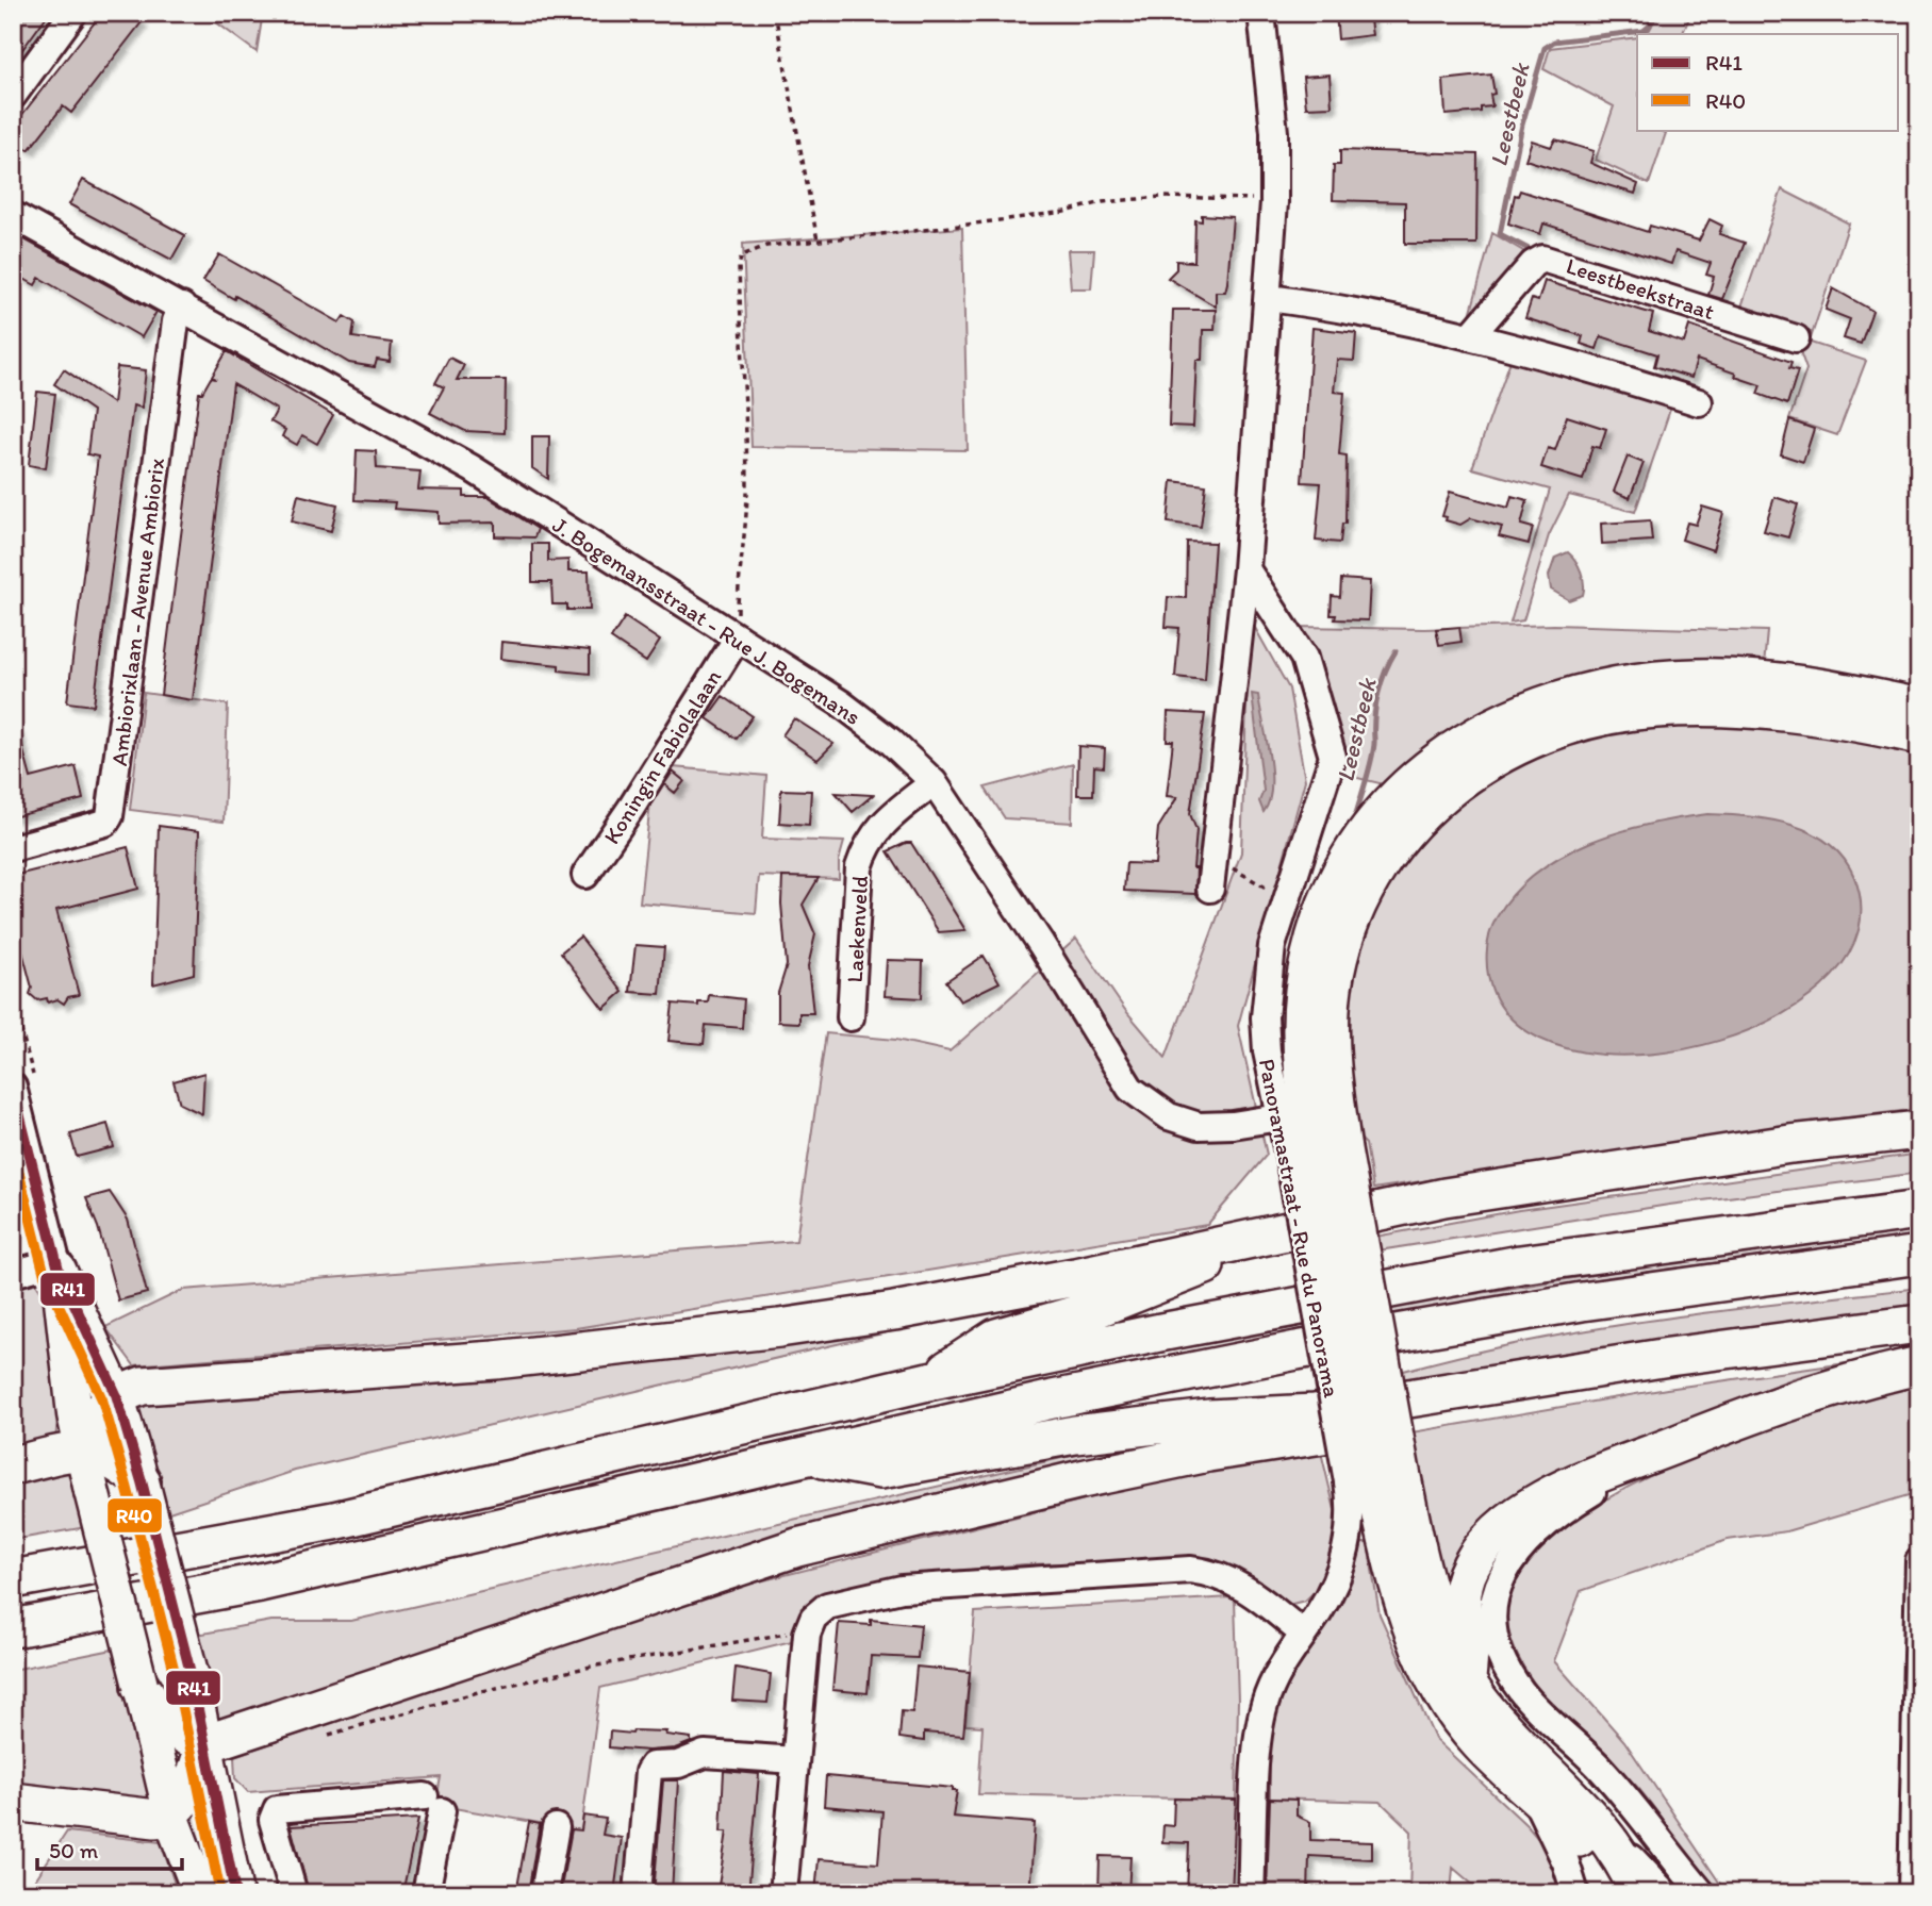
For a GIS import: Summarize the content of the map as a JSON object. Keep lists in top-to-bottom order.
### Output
{
  "streets": {
    "street": [
      "Leestbeekstraat",
      "Ambiorixlaan - Avenue Ambiorix",
      "J. Bogemansstraat - Rue J. Bogemans",
      "Koningin Fabiolalaan",
      "Laekenveld",
      "Panoramastraat - Rue du Panorama"
    ]
  },
  "crossings": [
    ["Ambiorixlaan - Avenue Ambiorix", "J. Bogemansstraat - Rue J. Bogemans"],
    ["J. Bogemansstraat - Rue J. Bogemans", "Koningin Fabiolalaan"],
    ["J. Bogemansstraat - Rue J. Bogemans", "Laekenveld"],
    ["J. Bogemansstraat - Rue J. Bogemans", "Panoramastraat - Rue du Panorama"]
  ],
  "water": ["Leestbeek"],
  "lines": ["transit line R41", "transit line R40"],
  "legend": ["R41", "R40"],
  "scale_bar": "50 m"
}
